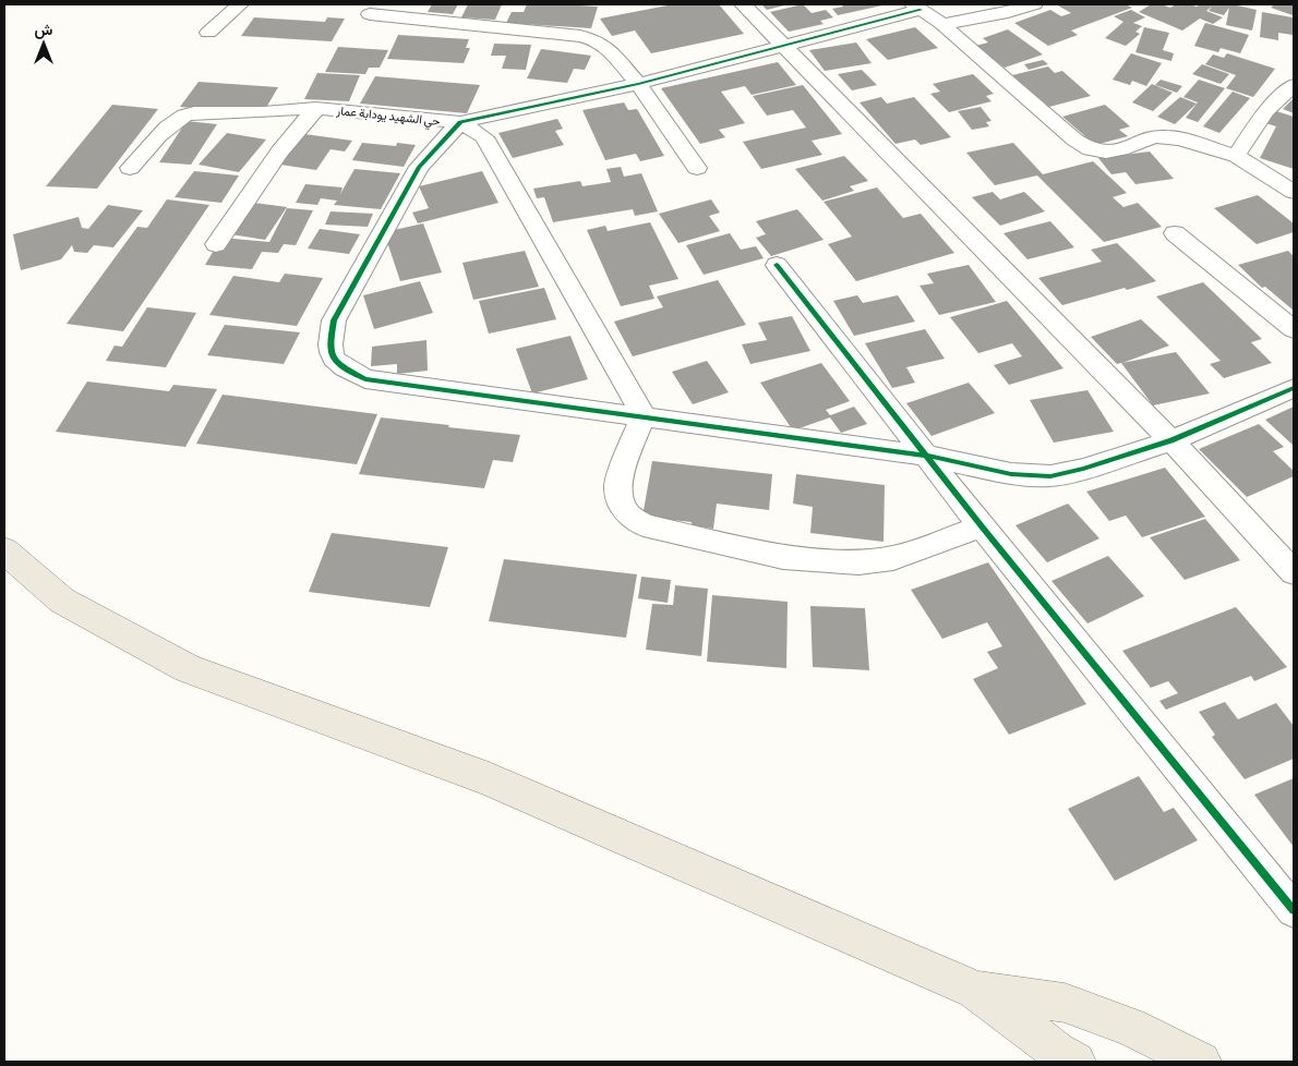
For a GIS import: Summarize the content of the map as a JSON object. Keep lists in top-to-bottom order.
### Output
{
  "streets": {
    "cycle path": ["حي الشهيد يودابة عمار"]
  },
  "north": "top"
}
